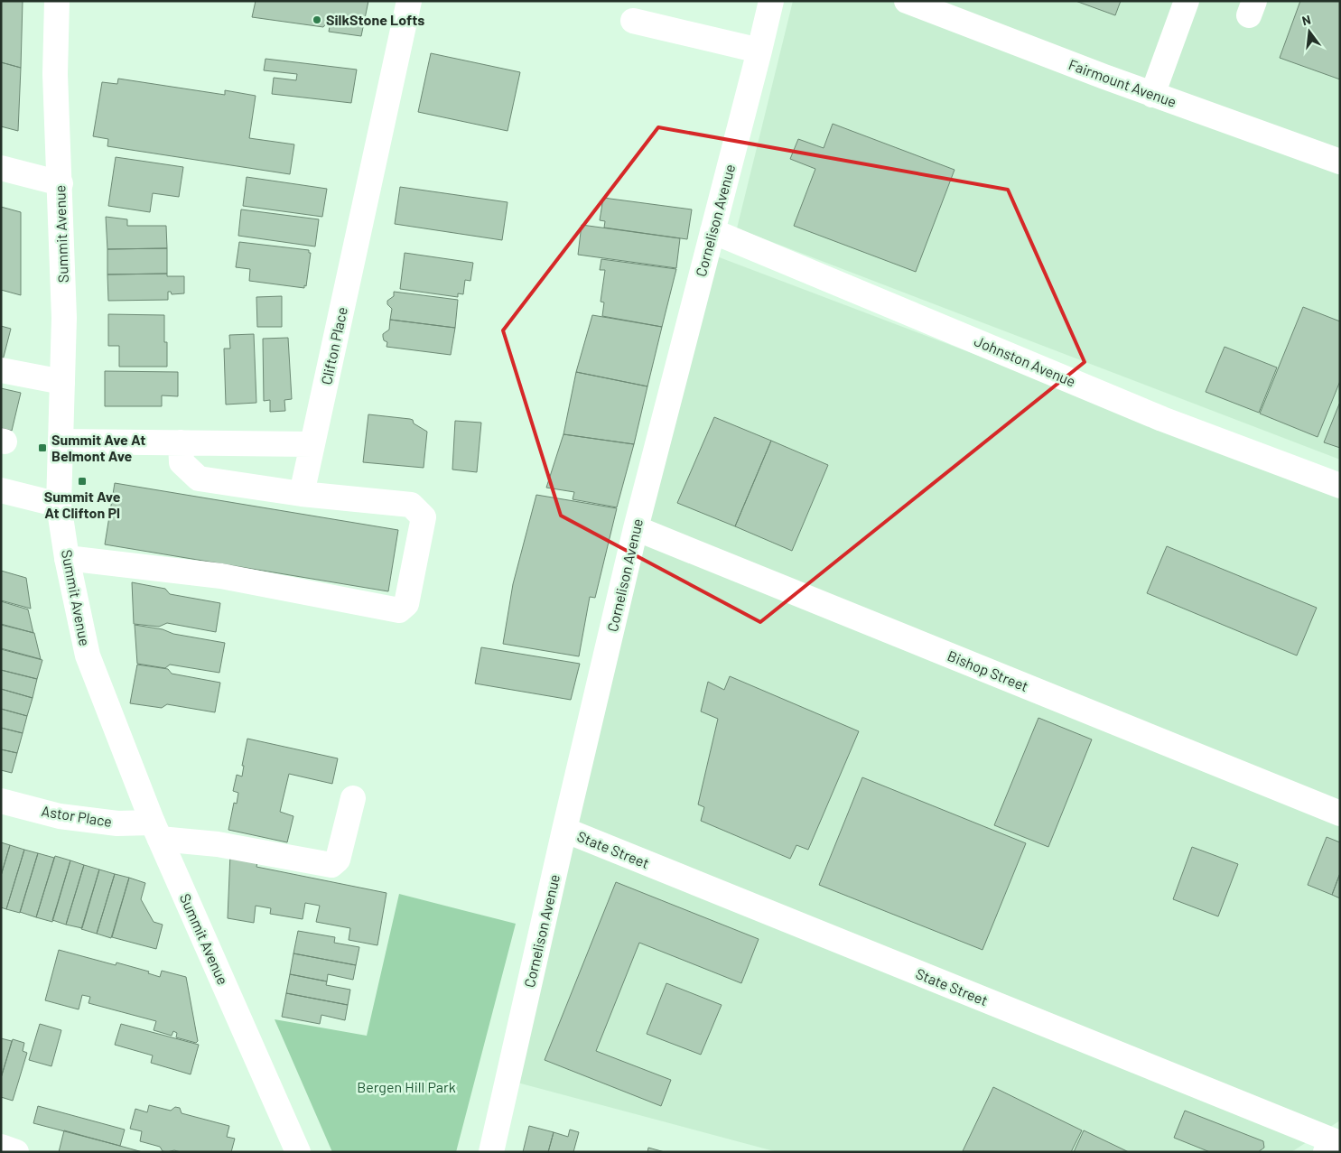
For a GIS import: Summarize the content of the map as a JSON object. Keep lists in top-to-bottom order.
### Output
{
  "streets": {
    "street": [
      "Fairmount Avenue",
      "Cornelison Avenue",
      "Summit Avenue",
      "Clifton Place",
      "Johnston Avenue",
      "Bishop Street",
      "Astor Place",
      "State Street"
    ]
  },
  "crossings": [
    ["Cornelison Avenue", "Johnston Avenue"],
    ["Cornelison Avenue", "Bishop Street"],
    ["Cornelison Avenue", "State Street"],
    ["Summit Avenue", "Astor Place"]
  ],
  "parks": ["Bergen Hill Park"],
  "places": {
    "other": ["SilkStone Lofts"],
    "transit": ["Summit Ave At Belmont Ave", "Summit Ave At Clifton Pl"]
  },
  "north": "top"
}
